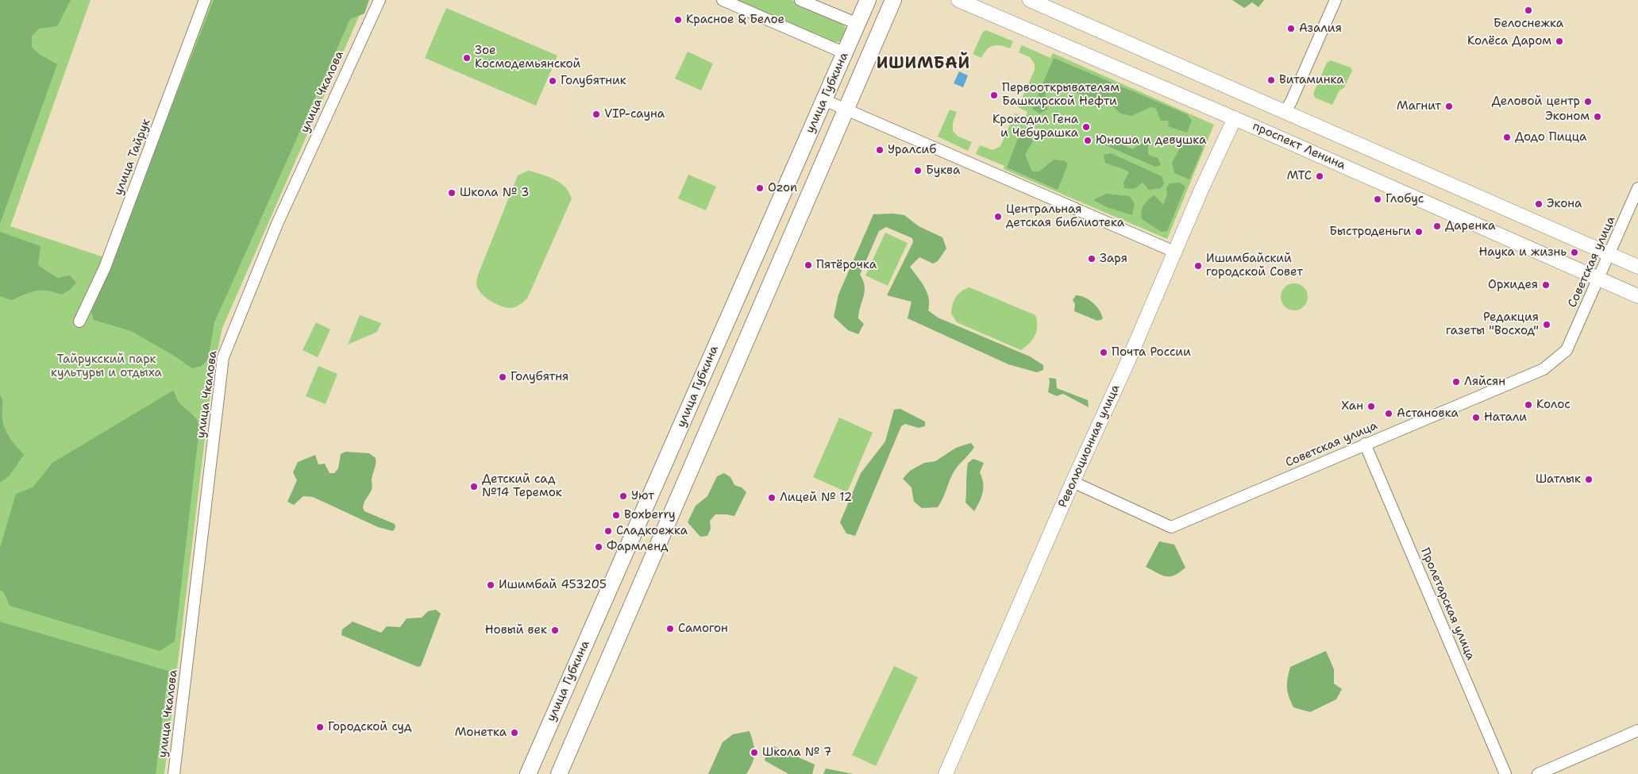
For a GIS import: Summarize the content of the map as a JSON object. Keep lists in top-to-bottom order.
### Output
{
  "streets": {
    "main road": ["улица Губкина"],
    "street": [
      "улица Чкалова",
      "проспект Ленина",
      "улица Тайрук",
      "Советская улица",
      "Революционная улица",
      "Пролетарская улица"
    ]
  },
  "crossings": [
    ["проспект Ленина", "Советская улица"],
    ["проспект Ленина", "Революционная улица"],
    ["Советская улица", "Революционная улица"],
    ["Советская улица", "Пролетарская улица"]
  ],
  "districts": ["ИШИМБАЙ"],
  "parks": ["Тайрукский парк культуры и отдыха"],
  "places": [
    "Белоснежка",
    "Красное & Белое",
    "Азалия",
    "Колёса Даром",
    "Зое Космодемьянской",
    "Витаминка",
    "Голубятник",
    "Первооткрывателям Башкирской Нефти",
    "Деловой центр",
    "Магнит",
    "VIP-сауна",
    "Эконом",
    "Крокодил Гена и Чебурашка",
    "Додо Пицца",
    "Юноша и девушка",
    "Уралсиб",
    "Буква",
    "МТС",
    "Ozon",
    "Школа № 3",
    "Глобус",
    "Экона",
    "Центральная детская библиотека",
    "Даренка",
    "Быстроденьги",
    "Наука и жизнь",
    "Заря",
    "Пятёрочка",
    "Ишимбайский городской Совет",
    "Орхидея",
    "Редакция газеты \"Восход\"",
    "Почта России",
    "Голубятня",
    "Ляйсян",
    "Колос",
    "Хан",
    "Астановка",
    "Натали",
    "Шатлык",
    "Детский сад №14 Теремок",
    "Уют",
    "Лицей № 12",
    "Boxberry",
    "Сладкоежка",
    "Фармленд",
    "Ишимбай 453205",
    "Самогон",
    "Новый век",
    "Городской суд",
    "Монетка",
    "Школа № 7"
  ]
}
